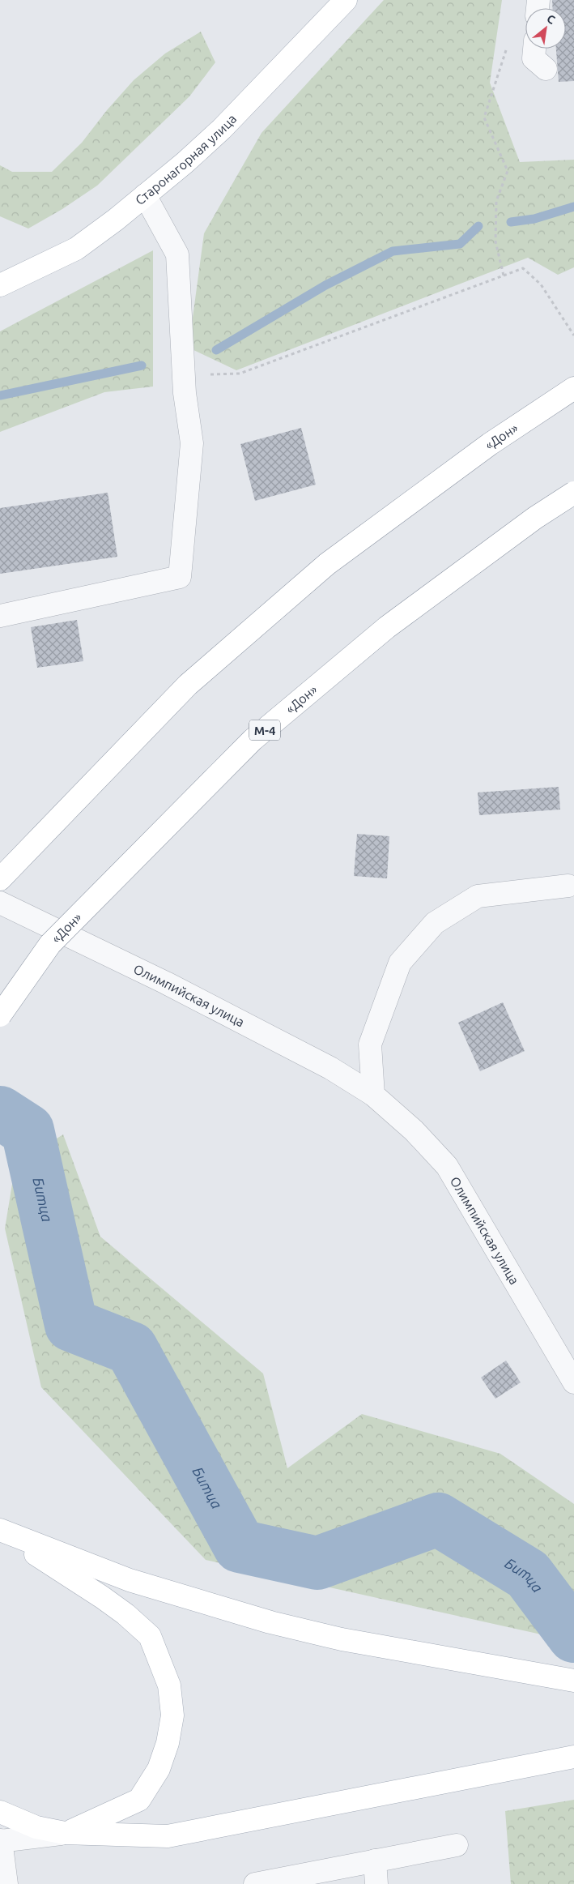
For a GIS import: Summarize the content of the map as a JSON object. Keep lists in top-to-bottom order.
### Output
{
  "streets": {
    "main road": ["Старонагорная улица", "«Дон»", "М-4"],
    "street": ["Олимпийская улица"]
  },
  "water": ["Битца"],
  "north": "top right"
}
